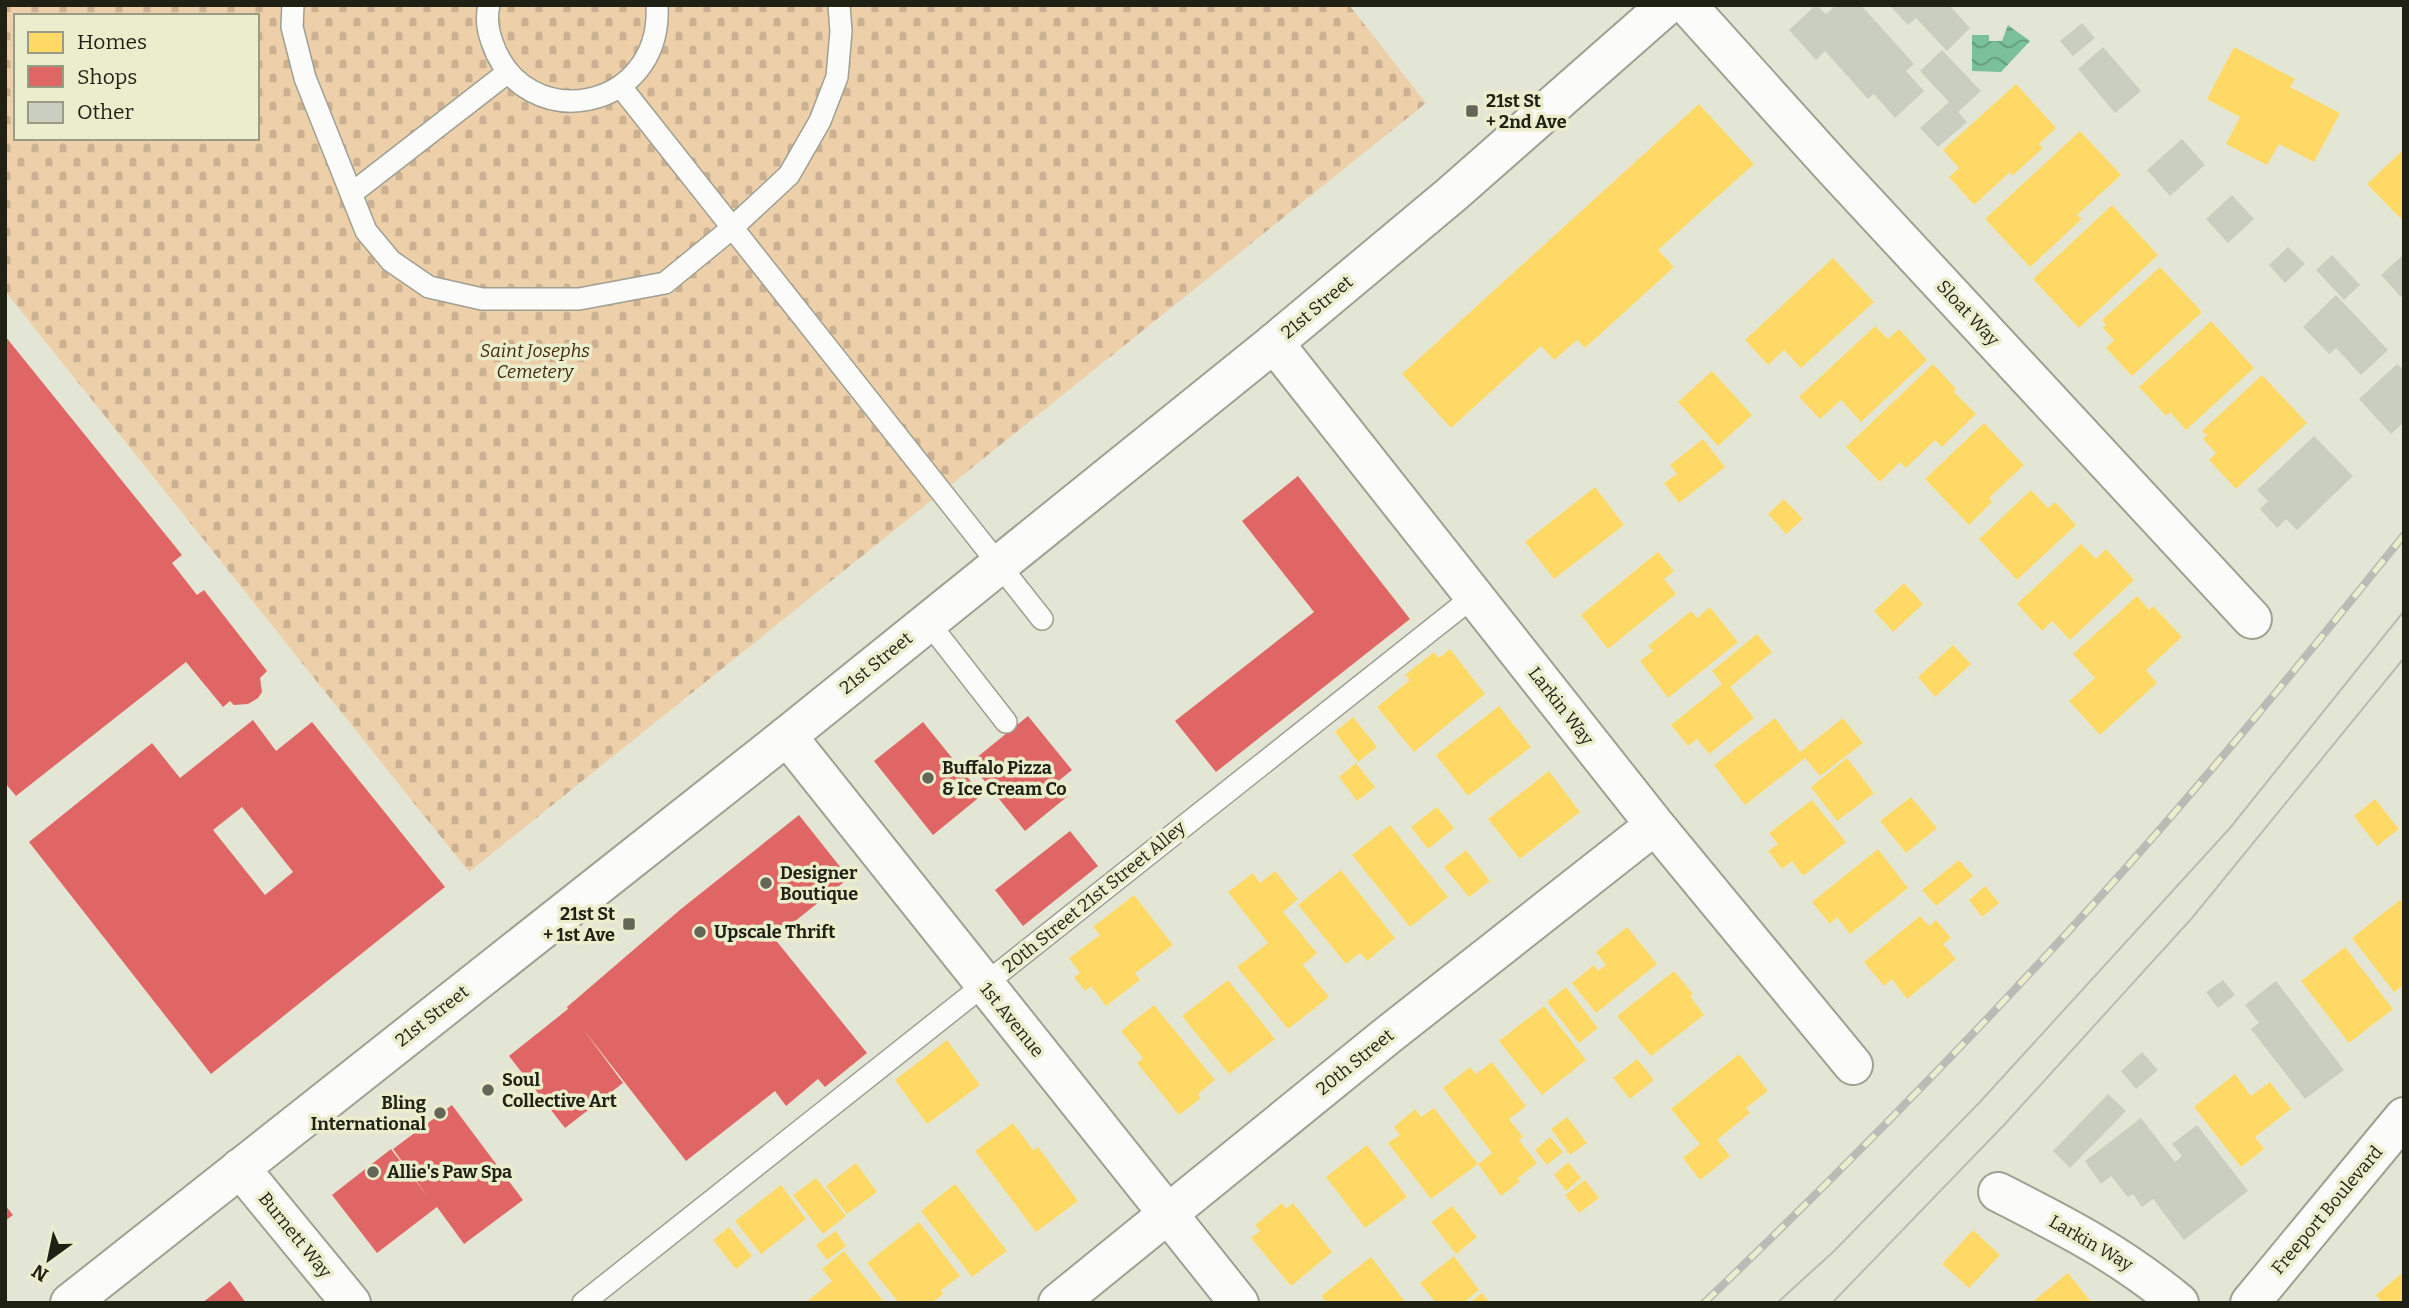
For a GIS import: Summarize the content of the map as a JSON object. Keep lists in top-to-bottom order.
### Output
{
  "streets": {
    "street": [
      "21st Street",
      "Sloat Way",
      "Larkin Way",
      "1st Avenue",
      "20th Street",
      "Freeport Boulevard",
      "Burnett Way"
    ],
    "lane": ["20th Street 21st Street Alley"]
  },
  "crossings": [
    ["21st Street", "Larkin Way"],
    ["21st Street", "1st Avenue"],
    ["21st Street", "Burnett Way"],
    ["Larkin Way", "20th Street 21st Street Alley"],
    ["Larkin Way", "20th Street"],
    ["20th Street 21st Street Alley", "1st Avenue"],
    ["1st Avenue", "20th Street"]
  ],
  "parks": ["Saint Josephs Cemetery"],
  "places": {
    "transit": ["21st St + 2nd Ave", "21st St + 1st Ave"],
    "other": [
      "Buffalo Pizza & Ice Cream Co",
      "Designer Boutique",
      "Upscale Thrift",
      "Soul Collective Art",
      "Bling International",
      "Allie's Paw Spa"
    ]
  },
  "legend": ["Homes", "Shops", "Other"],
  "north": "bottom left"
}
